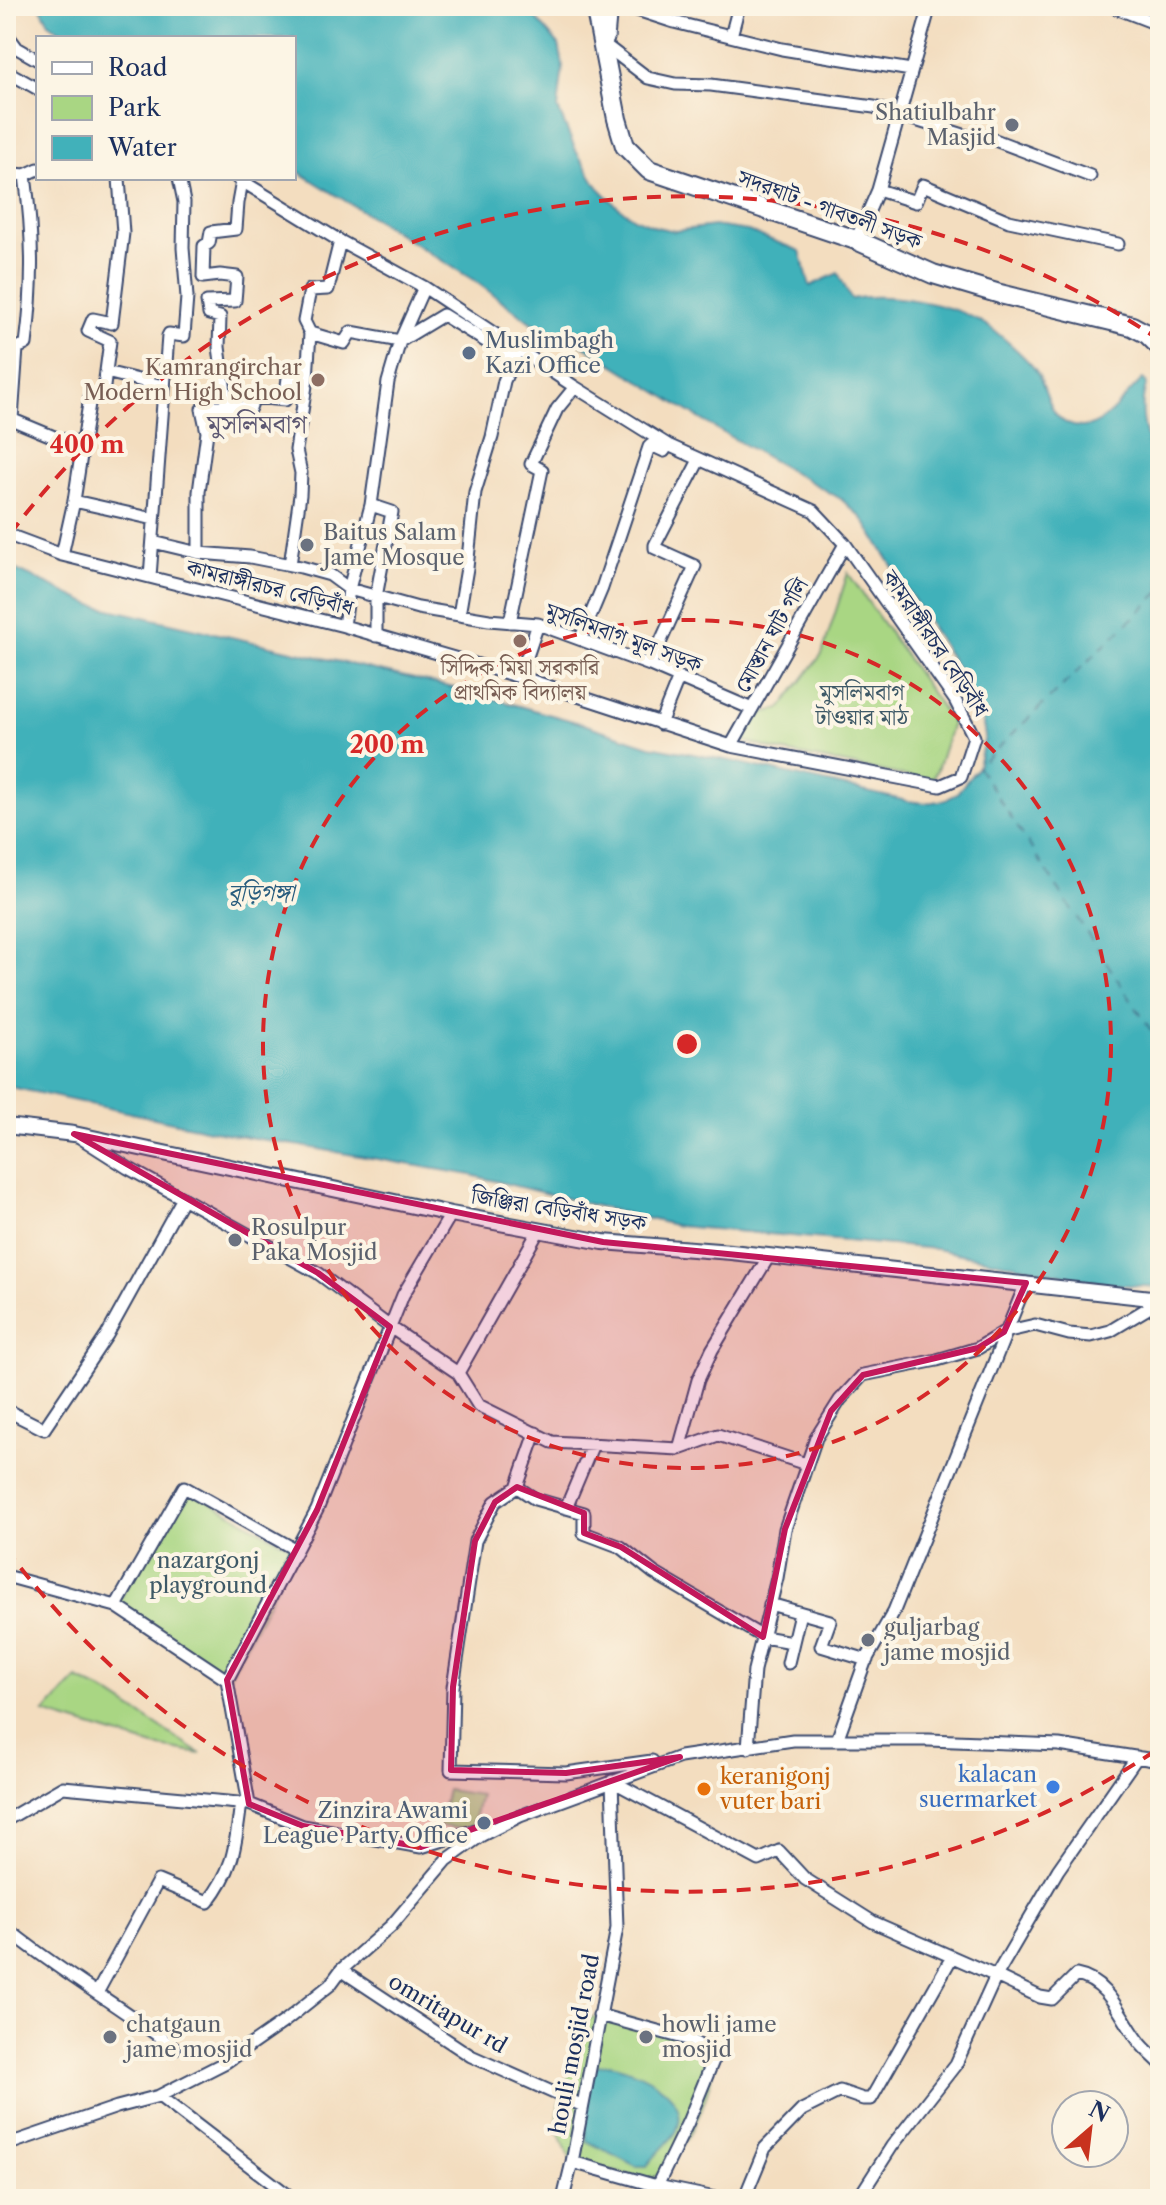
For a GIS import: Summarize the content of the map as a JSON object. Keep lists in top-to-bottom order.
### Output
{
  "streets": {
    "highway": ["সদরঘাট - গাবতলী সড়ক"],
    "street": [
      "কামরাঙ্গীরচর বেড়িবাঁধ",
      "মোস্তান ঘাট গলি",
      "মুসলিমবাগ মূল সড়ক",
      "জিঞ্জিরা বেড়িবাঁধ সড়ক",
      "omritapur rd",
      "houli mosjid road"
    ]
  },
  "crossings": [
    ["কামরাঙ্গীরচর বেড়িবাঁধ", "মোস্তান ঘাট গলি"],
    ["মোস্তান ঘাট গলি", "মুসলিমবাগ মূল সড়ক"],
    ["omritapur rd", "houli mosjid road"]
  ],
  "districts": ["মুসলিমবাগ"],
  "water": ["বুড়িগঙ্গা"],
  "parks": ["মুসলিমবাগ টাওয়ার মাঠ", "nazargonj playground"],
  "places": [
    "Shatiulbahr Masjid",
    "Muslimbagh Kazi Office",
    "Kamrangirchar Modern High School",
    "Baitus Salam Jame Mosque",
    "সিদ্দিক মিয়া সরকারি প্রাথমিক বিদ্যালয়",
    "Rosulpur Paka Mosjid",
    "guljarbag jame mosjid",
    "kalacan suermarket",
    "keranigonj vuter bari",
    "Zinzira Awami League Party Office",
    "chatgaun jame mosjid",
    "howli jame mosjid"
  ],
  "legend": ["Road", "Park", "Water"],
  "north": "top right",
  "rings": ["400 m", "200 m"]
}
